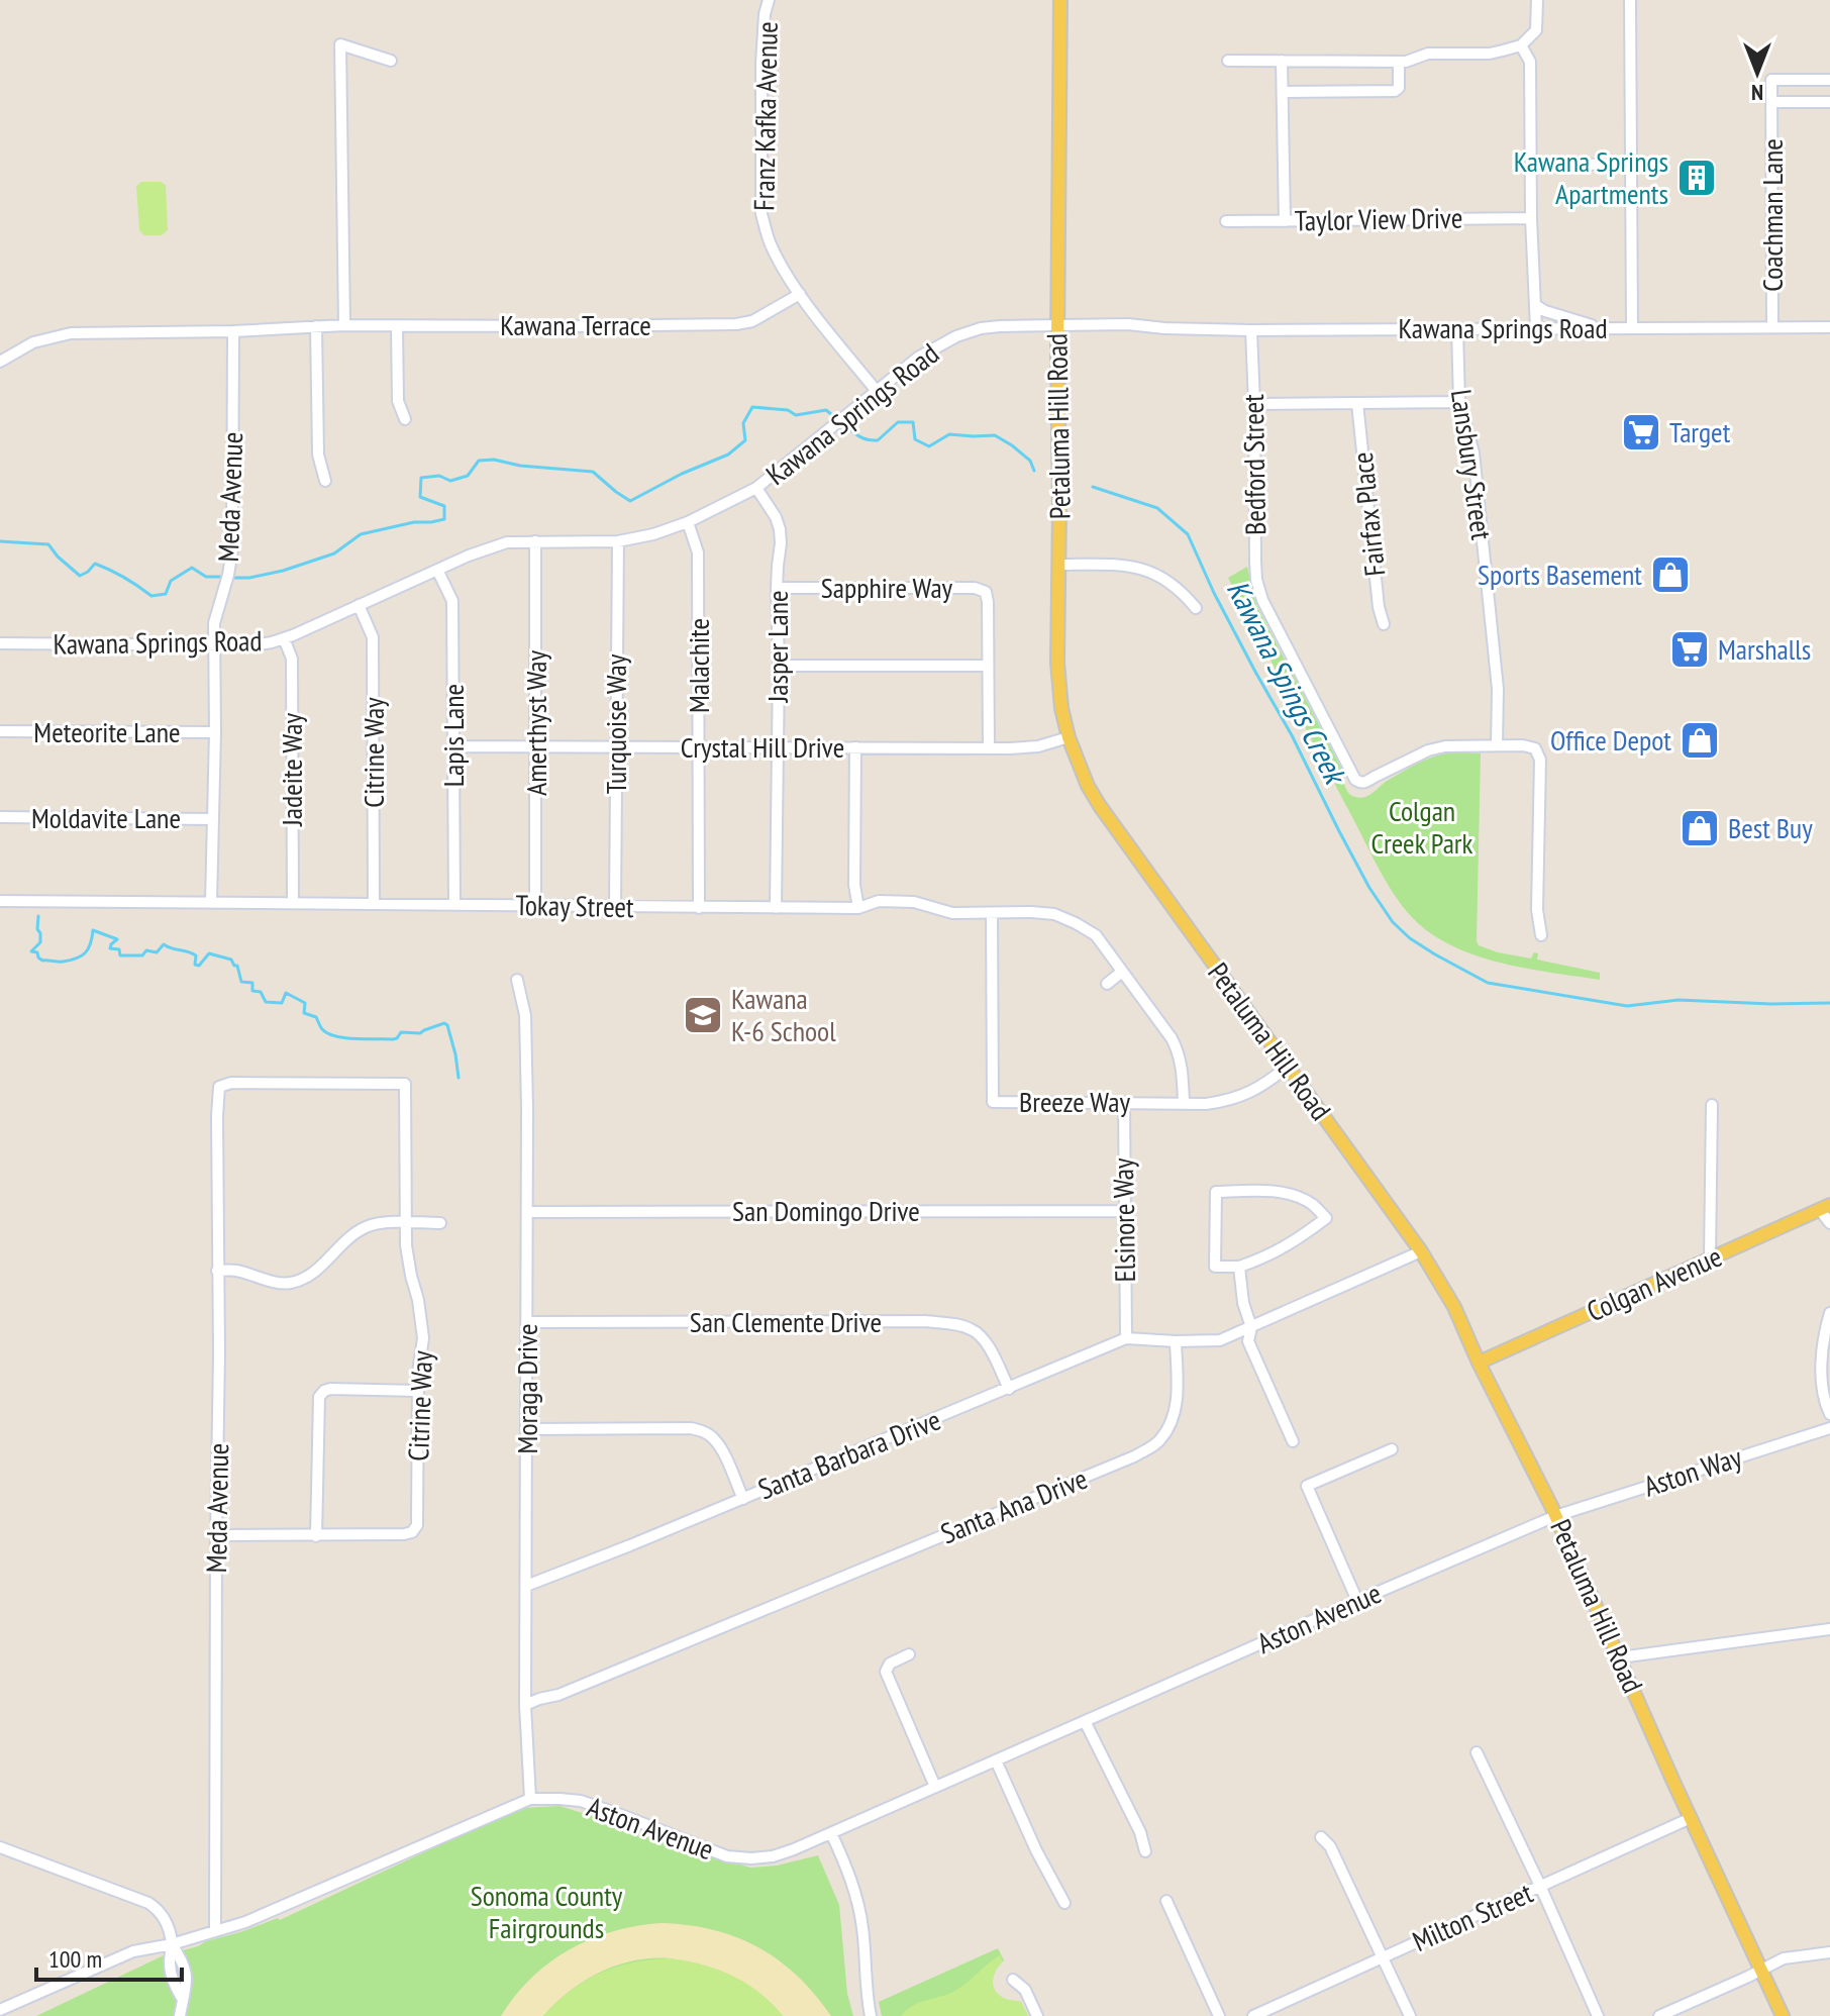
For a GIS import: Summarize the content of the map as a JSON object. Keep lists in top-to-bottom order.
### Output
{
  "streets": {
    "main road": ["Petaluma Hill Road", "Colgan Avenue"],
    "street": [
      "Franz Kafka Avenue",
      "Coachman Lane",
      "Taylor View Drive",
      "Kawana Terrace",
      "Kawana Springs Road",
      "Bedford Street",
      "Lansbury Street",
      "Meda Avenue",
      "Fairfax Place",
      "Sapphire Way",
      "Jasper Lane",
      "Malachite",
      "Amerthyst Way",
      "Turquoise Way",
      "Meteorite Lane",
      "Lapis Lane",
      "Crystal Hill Drive",
      "Citrine Way",
      "Jadeite Way",
      "Moldavite Lane",
      "Tokay Street",
      "Breeze Way",
      "San Domingo Drive",
      "Elsinore Way",
      "San Clemente Drive",
      "Moraga Drive",
      "Santa Barbara Drive",
      "Aston Way",
      "Santa Ana Drive",
      "Aston Avenue",
      "Milton Street"
    ]
  },
  "crossings": [
    ["Franz Kafka Avenue", "Kawana Terrace"],
    ["Franz Kafka Avenue", "Kawana Springs Road"],
    ["Coachman Lane", "Kawana Springs Road"],
    ["Kawana Terrace", "Meda Avenue"],
    ["Kawana Springs Road", "Petaluma Hill Road"],
    ["Kawana Springs Road", "Bedford Street"],
    ["Kawana Springs Road", "Lansbury Street"],
    ["Kawana Springs Road", "Meda Avenue"],
    ["Kawana Springs Road", "Jasper Lane"],
    ["Kawana Springs Road", "Malachite"],
    ["Kawana Springs Road", "Amerthyst Way"],
    ["Kawana Springs Road", "Turquoise Way"],
    ["Kawana Springs Road", "Lapis Lane"],
    ["Kawana Springs Road", "Citrine Way"],
    ["Kawana Springs Road", "Jadeite Way"],
    ["Petaluma Hill Road", "Crystal Hill Drive"],
    ["Petaluma Hill Road", "Breeze Way"],
    ["Petaluma Hill Road", "Colgan Avenue"],
    ["Petaluma Hill Road", "Aston Way"],
    ["Petaluma Hill Road", "Aston Avenue"],
    ["Petaluma Hill Road", "Milton Street"],
    ["Bedford Street", "Lansbury Street"],
    ["Meda Avenue", "Meteorite Lane"],
    ["Meda Avenue", "Citrine Way"],
    ["Meda Avenue", "Moldavite Lane"],
    ["Meda Avenue", "Tokay Street"],
    ["Meda Avenue", "Aston Avenue"],
    ["Sapphire Way", "Jasper Lane"],
    ["Sapphire Way", "Crystal Hill Drive"],
    ["Jasper Lane", "Crystal Hill Drive"],
    ["Jasper Lane", "Tokay Street"],
    ["Malachite", "Crystal Hill Drive"],
    ["Malachite", "Tokay Street"],
    ["Amerthyst Way", "Crystal Hill Drive"],
    ["Amerthyst Way", "Tokay Street"],
    ["Turquoise Way", "Crystal Hill Drive"],
    ["Turquoise Way", "Tokay Street"],
    ["Lapis Lane", "Crystal Hill Drive"],
    ["Lapis Lane", "Tokay Street"],
    ["Citrine Way", "Tokay Street"],
    ["Jadeite Way", "Tokay Street"],
    ["Tokay Street", "Breeze Way"],
    ["Breeze Way", "Elsinore Way"],
    ["San Domingo Drive", "Elsinore Way"],
    ["San Domingo Drive", "Moraga Drive"],
    ["Elsinore Way", "Santa Barbara Drive"],
    ["San Clemente Drive", "Moraga Drive"],
    ["San Clemente Drive", "Santa Barbara Drive"],
    ["Moraga Drive", "Santa Barbara Drive"],
    ["Moraga Drive", "Santa Ana Drive"],
    ["Moraga Drive", "Aston Avenue"],
    ["Santa Barbara Drive", "Santa Ana Drive"],
    ["Aston Way", "Aston Avenue"]
  ],
  "water": ["Kawana Spings Creek"],
  "parks": ["Colgan Creek Park", "Sonoma County Fairgrounds"],
  "places": {
    "building": ["Kawana Springs Apartments"],
    "supermarket": ["Target", "Marshalls"],
    "shop": ["Sports Basement", "Office Depot", "Best Buy"],
    "school or university": ["Kawana K-6 School"]
  },
  "scale_bar": "100 m",
  "north": "bottom"
}
